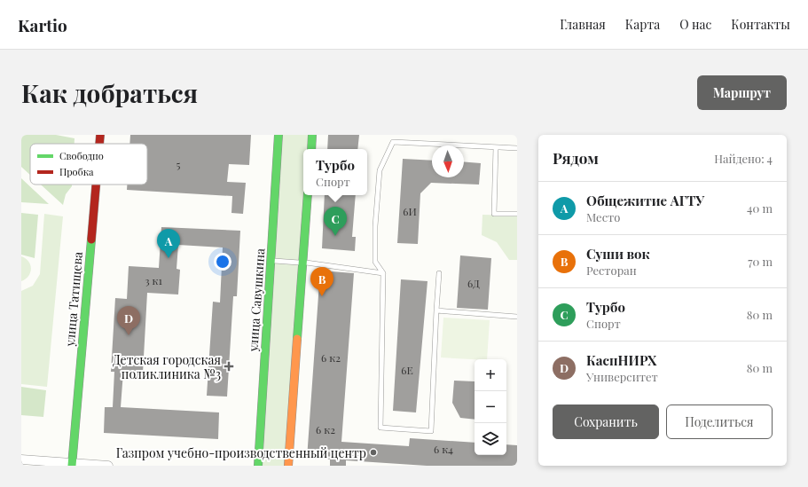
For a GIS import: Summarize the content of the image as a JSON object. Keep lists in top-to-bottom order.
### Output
{
  "streets": {
    "main road": ["улица Татищева", "улица Савушкина"]
  },
  "places": {
    "health": ["Детская городская поликлиника №3"],
    "other": ["Газпром учебно-производственный центр"]
  },
  "house_numbers": [
    "5",
    "6И",
    "3 к1",
    "6Д",
    "6 к2",
    "6Е",
    "6 к2",
    "6 к4"
  ],
  "legend": ["Свободно", "Пробка"],
  "north": "bottom",
  "page": {
    "header": "Kartio",
    "nav": [
      "Главная",
      "Карта",
      "О нас",
      "Контакты"
    ],
    "buttons": [
      "Маршрут",
      ["Сохранить", "Поделиться"]
    ],
    "title": "Как добраться",
    "heading": ["Рядом", "Найдено: 4"],
    "popup": ["Турбо", "Спорт"],
    "list": [
      {
        "mark": "A",
        "name": "Общежитие АГТУ",
        "note": "Место",
        "value": "40 m"
      },
      {
        "mark": "B",
        "name": "Суши вок",
        "note": "Ресторан",
        "value": "70 m"
      },
      {
        "mark": "C",
        "name": "Турбо",
        "note": "Спорт",
        "value": "80 m"
      },
      {
        "mark": "D",
        "name": "КаспНИРХ",
        "note": "Университет",
        "value": "80 m"
      }
    ],
    "pins": [
      "C",
      "A",
      "B",
      "D"
    ],
    "map_buttons": ["+", "−"]
  }
}
